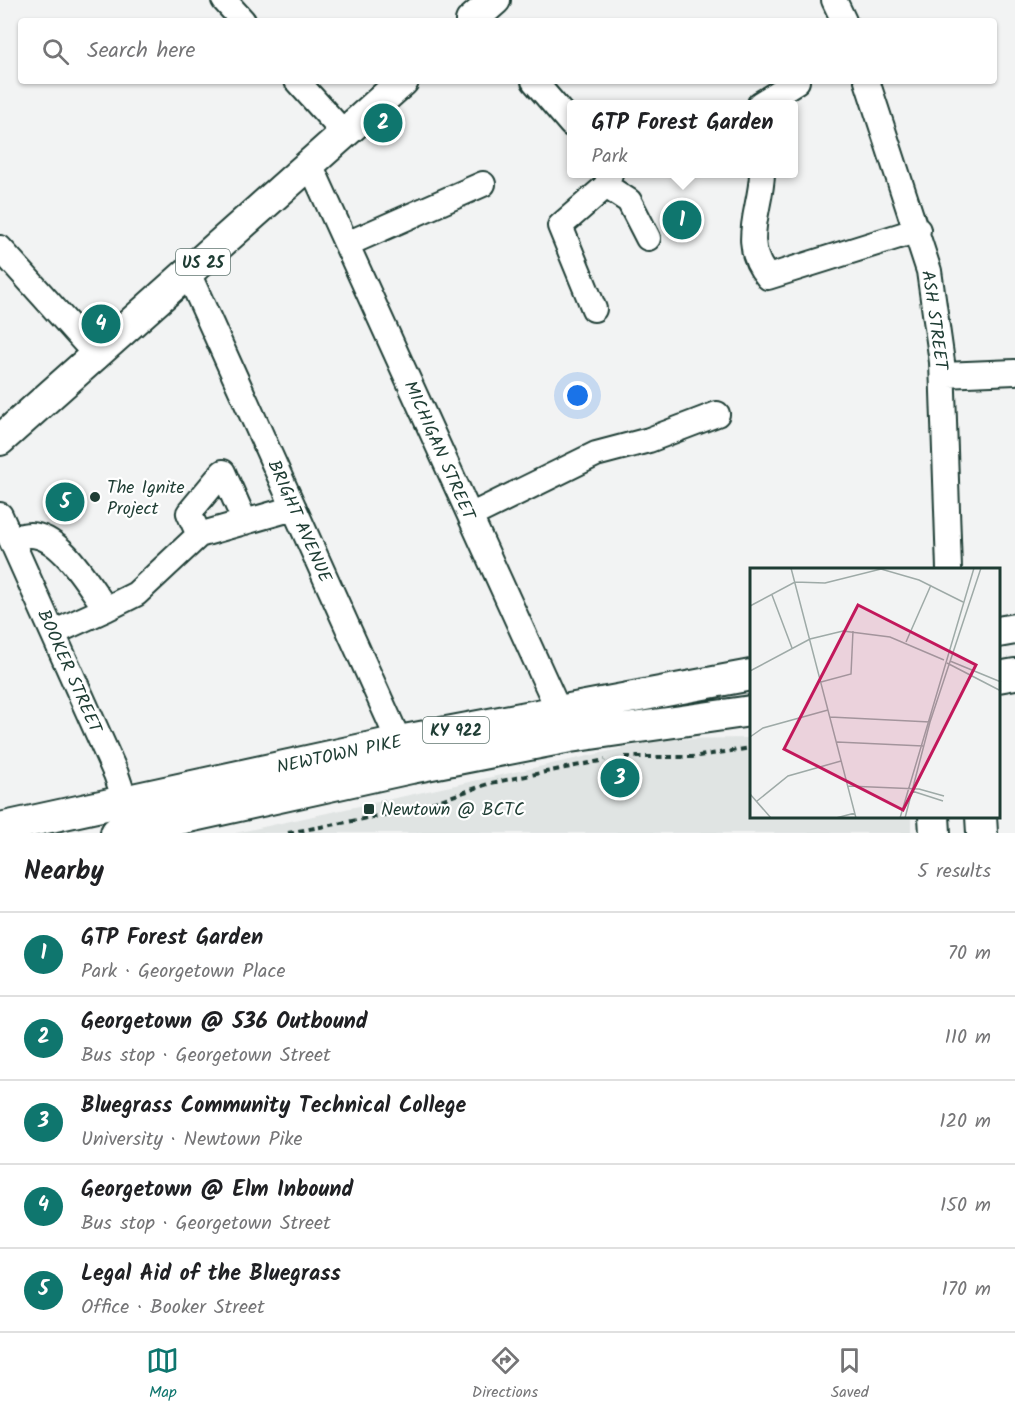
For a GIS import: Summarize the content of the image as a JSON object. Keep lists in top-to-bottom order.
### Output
{
  "streets": {
    "main road": ["US 25", "KY 922", "NEWTOWN PIKE"],
    "street": [
      "ASH STREET",
      "MICHIGAN STREET",
      "BRIGHT AVENUE",
      "BOOKER STREET"
    ]
  },
  "crossings": [
    ["US 25", "MICHIGAN STREET"],
    ["US 25", "BRIGHT AVENUE"],
    ["MICHIGAN STREET", "NEWTOWN PIKE"],
    ["BRIGHT AVENUE", "NEWTOWN PIKE"],
    ["BOOKER STREET", "NEWTOWN PIKE"]
  ],
  "places": {
    "other": ["The Ignite Project"],
    "transit": ["Newtown @ BCTC"]
  },
  "page": {
    "search": "Search here",
    "popup": ["GTP Forest Garden", "Park"],
    "pins": [
      "2",
      "1",
      "4",
      "5",
      "3"
    ],
    "heading": ["Nearby", "5 results"],
    "list": [
      {
        "mark": "1",
        "name": "GTP Forest Garden",
        "note": "Park · Georgetown Place",
        "value": "70 m"
      },
      {
        "mark": "2",
        "name": "Georgetown @ 536 Outbound",
        "note": "Bus stop · Georgetown Street",
        "value": "110 m"
      },
      {
        "mark": "3",
        "name": "Bluegrass Community Technical College",
        "note": "University · Newtown Pike",
        "value": "120 m"
      },
      {
        "mark": "4",
        "name": "Georgetown @ Elm Inbound",
        "note": "Bus stop · Georgetown Street",
        "value": "150 m"
      },
      {
        "mark": "5",
        "name": "Legal Aid of the Bluegrass",
        "note": "Office · Booker Street",
        "value": "170 m"
      }
    ],
    "nav": ["Map", "Directions", "Saved"]
  }
}
